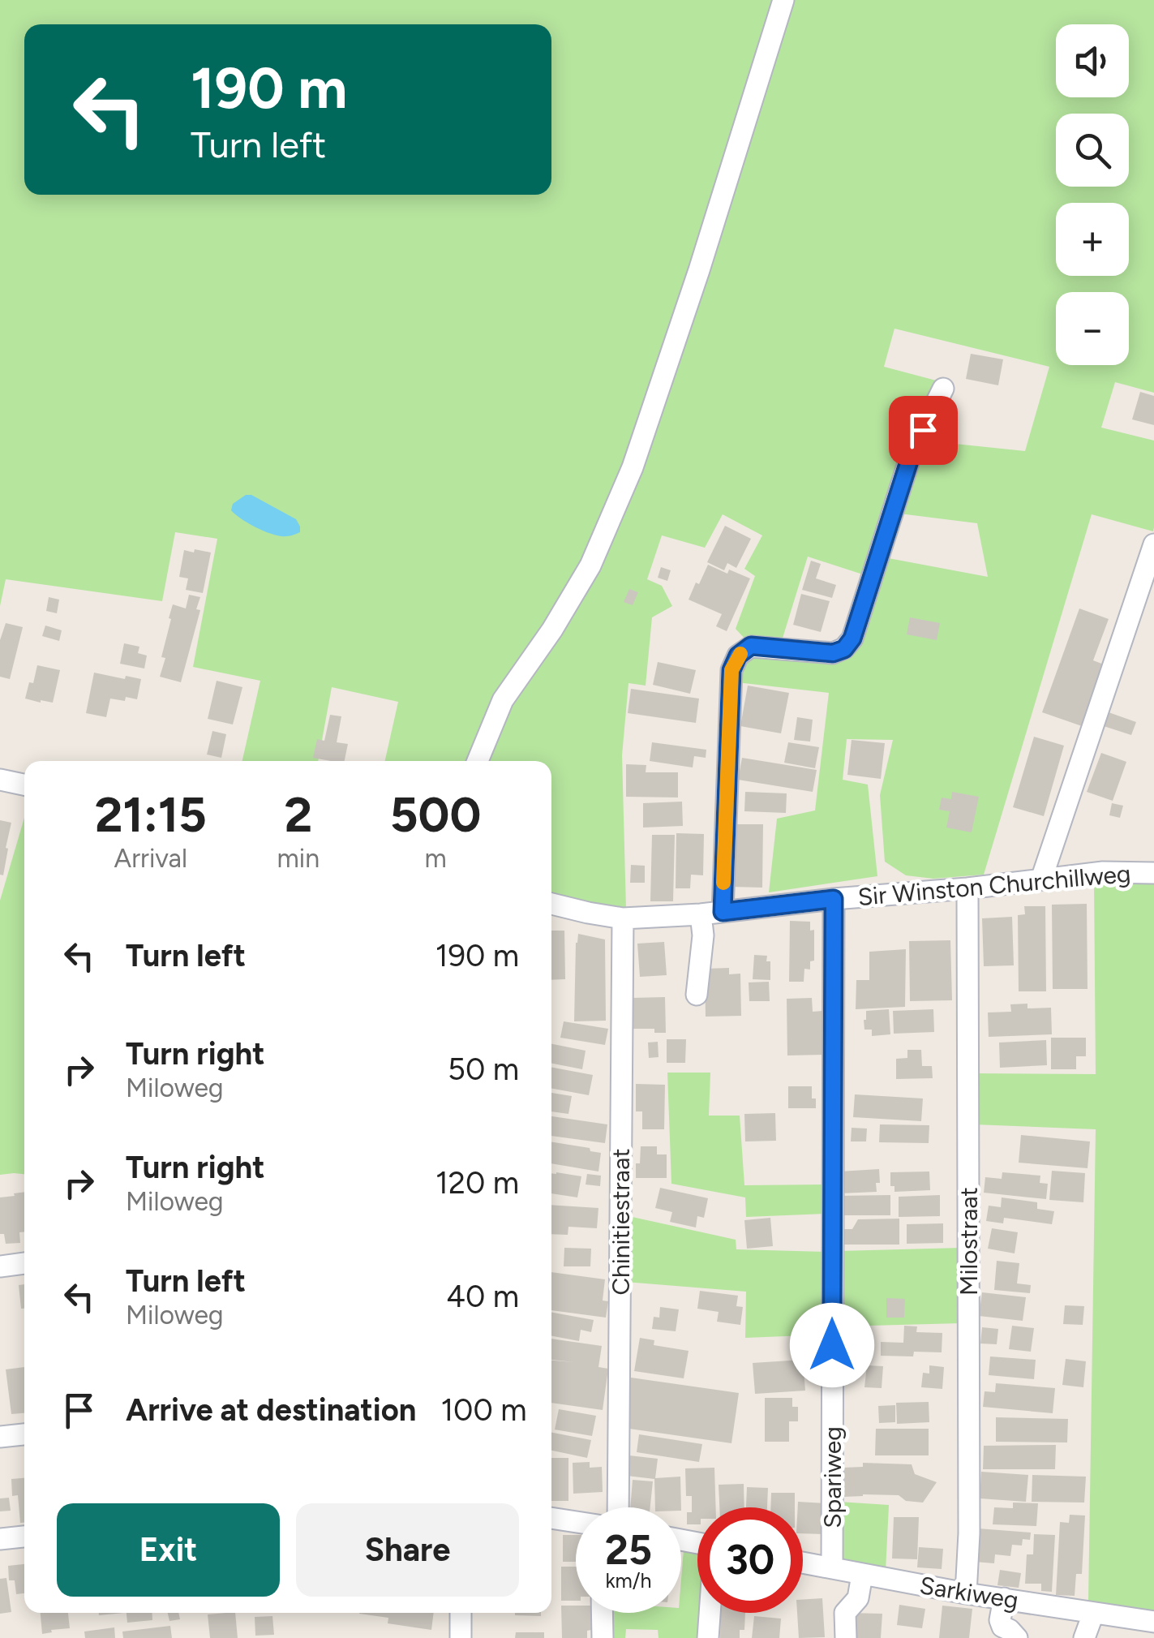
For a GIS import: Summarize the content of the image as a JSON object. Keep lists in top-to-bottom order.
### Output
{
  "streets": {
    "street": [
      "Sir Winston Churchillweg",
      "Chinitiestraat",
      "Milostraat",
      "Spariweg",
      "Sarkiweg"
    ]
  },
  "crossings": [
    ["Sir Winston Churchillweg", "Chinitiestraat"],
    ["Sir Winston Churchillweg", "Milostraat"],
    ["Sir Winston Churchillweg", "Spariweg"],
    ["Milostraat", "Sarkiweg"],
    ["Spariweg", "Sarkiweg"]
  ],
  "page": {
    "map_buttons": ["+", "−"],
    "turn": ["190 m", "Turn left"],
    "eta": [
      "21:15",
      "Arrival",
      "2",
      "min",
      "500",
      "m"
    ],
    "list": [
      {
        "name": "Turn left",
        "value": "190 m"
      },
      {
        "name": "Turn right",
        "note": "Miloweg",
        "value": "50 m"
      },
      {
        "name": "Turn right",
        "note": "Miloweg",
        "value": "120 m"
      },
      {
        "name": "Turn left",
        "note": "Miloweg",
        "value": "40 m"
      },
      {
        "name": "Arrive at destination",
        "value": "100 m"
      }
    ],
    "buttons": ["Exit", "Share"],
    "speed": "25 km/h",
    "limit": "30"
  }
}
